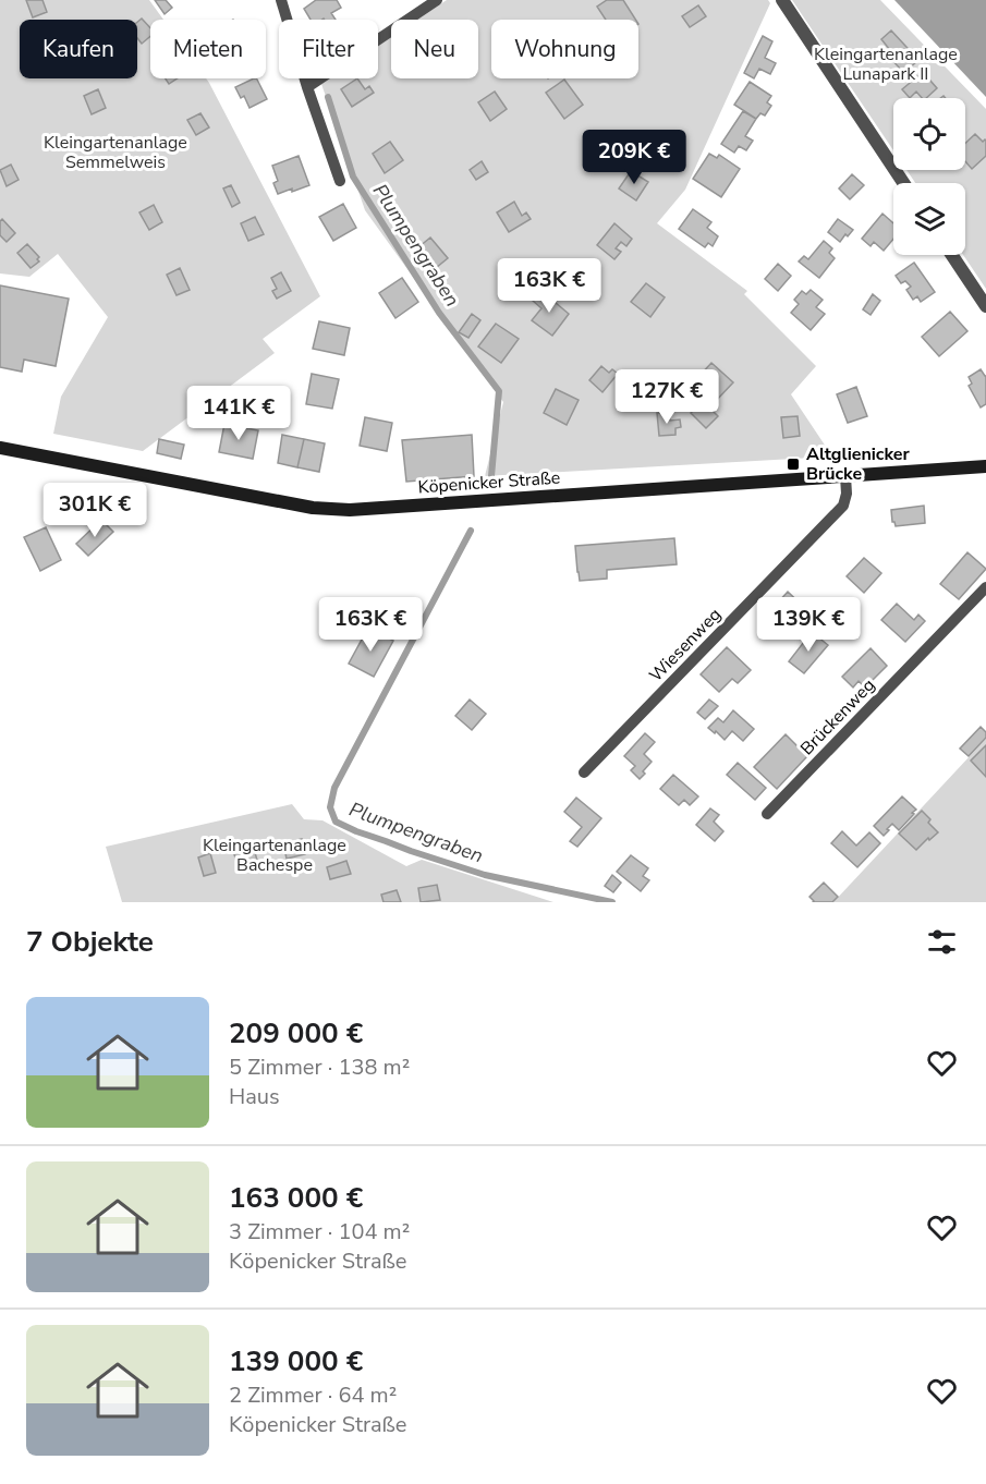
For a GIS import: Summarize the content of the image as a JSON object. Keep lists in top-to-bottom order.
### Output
{
  "streets": {
    "main road": ["Köpenicker Straße"],
    "lane": ["Wiesenweg", "Brückenweg"]
  },
  "crossings": [
    ["Köpenicker Straße", "Wiesenweg"]
  ],
  "water": ["Plumpengraben"],
  "parks": ["Kleingartenanlage Lunapark II", "Kleingartenanlage Semmelweis", "Kleingartenanlage Bachespe"],
  "places": {
    "transit": ["Altglienicker Brücke"]
  },
  "page": {
    "chip": [
      "Kaufen",
      "Mieten",
      "Filter",
      "Neu",
      "Wohnung"
    ],
    "price": [
      "209K €",
      "163K €",
      "127K €",
      "141K €",
      "301K €",
      "163K €",
      "139K €"
    ],
    "heading": "7 Objekte",
    "list": [
      {
        "name": "209 000 €",
        "note": "5 Zimmer · 138 m² · Haus"
      },
      {
        "name": "163 000 €",
        "note": "3 Zimmer · 104 m² · Köpenicker Straße"
      },
      {
        "name": "139 000 €",
        "note": "2 Zimmer · 64 m² · Köpenicker Straße"
      }
    ]
  }
}
